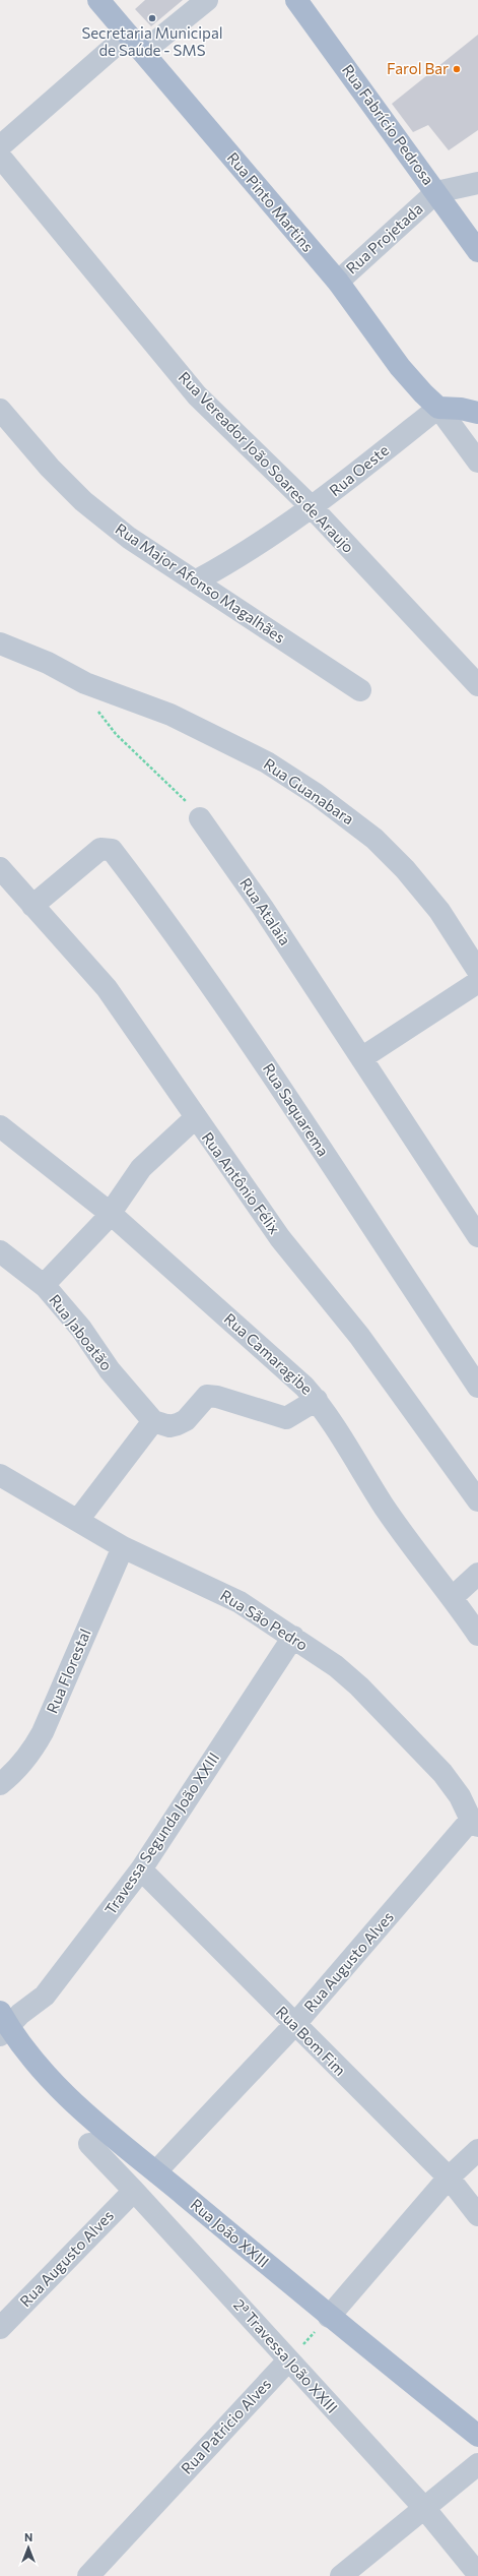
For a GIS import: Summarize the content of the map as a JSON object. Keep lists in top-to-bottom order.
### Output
{
  "streets": {
    "main road": ["Rua Fabrício Pedrosa", "Rua Pinto Martins", "Rua João XXIII"],
    "street": [
      "Rua Projetada",
      "Rua Vereador João Soares de Araujo",
      "Rua Oeste",
      "Rua Major Afonso Magalhães",
      "Rua Guanabara",
      "Rua Atalaia",
      "Rua Saquarema",
      "Rua Antônio Félix",
      "Rua Jaboatão",
      "Rua Camaragibe",
      "Rua São Pedro",
      "Rua Florestal",
      "Travessa Segunda João XXIII",
      "Rua Augusto Alves",
      "Rua Bom Fim",
      "2ª Travessa João XXIII",
      "Rua Patricio Alves"
    ]
  },
  "crossings": [
    ["Rua Fabrício Pedrosa", "Rua Projetada"],
    ["Rua Pinto Martins", "Rua Projetada"],
    ["Rua Pinto Martins", "Rua Oeste"],
    ["Rua Vereador João Soares de Araujo", "Rua Oeste"],
    ["Rua Oeste", "Rua Major Afonso Magalhães"],
    ["Rua Saquarema", "Rua Antônio Félix"],
    ["Rua São Pedro", "Rua Florestal"],
    ["Rua São Pedro", "Travessa Segunda João XXIII"],
    ["Rua São Pedro", "Rua Augusto Alves"],
    ["Travessa Segunda João XXIII", "Rua Bom Fim"],
    ["Travessa Segunda João XXIII", "Rua João XXIII"],
    ["Rua Augusto Alves", "Rua Bom Fim"],
    ["Rua Augusto Alves", "Rua João XXIII"],
    ["Rua Augusto Alves", "2ª Travessa João XXIII"],
    ["2ª Travessa João XXIII", "Rua Patricio Alves"]
  ],
  "places": ["Secretaria Municipal de Saúde - SMS", "Farol Bar"],
  "north": "top"
}
